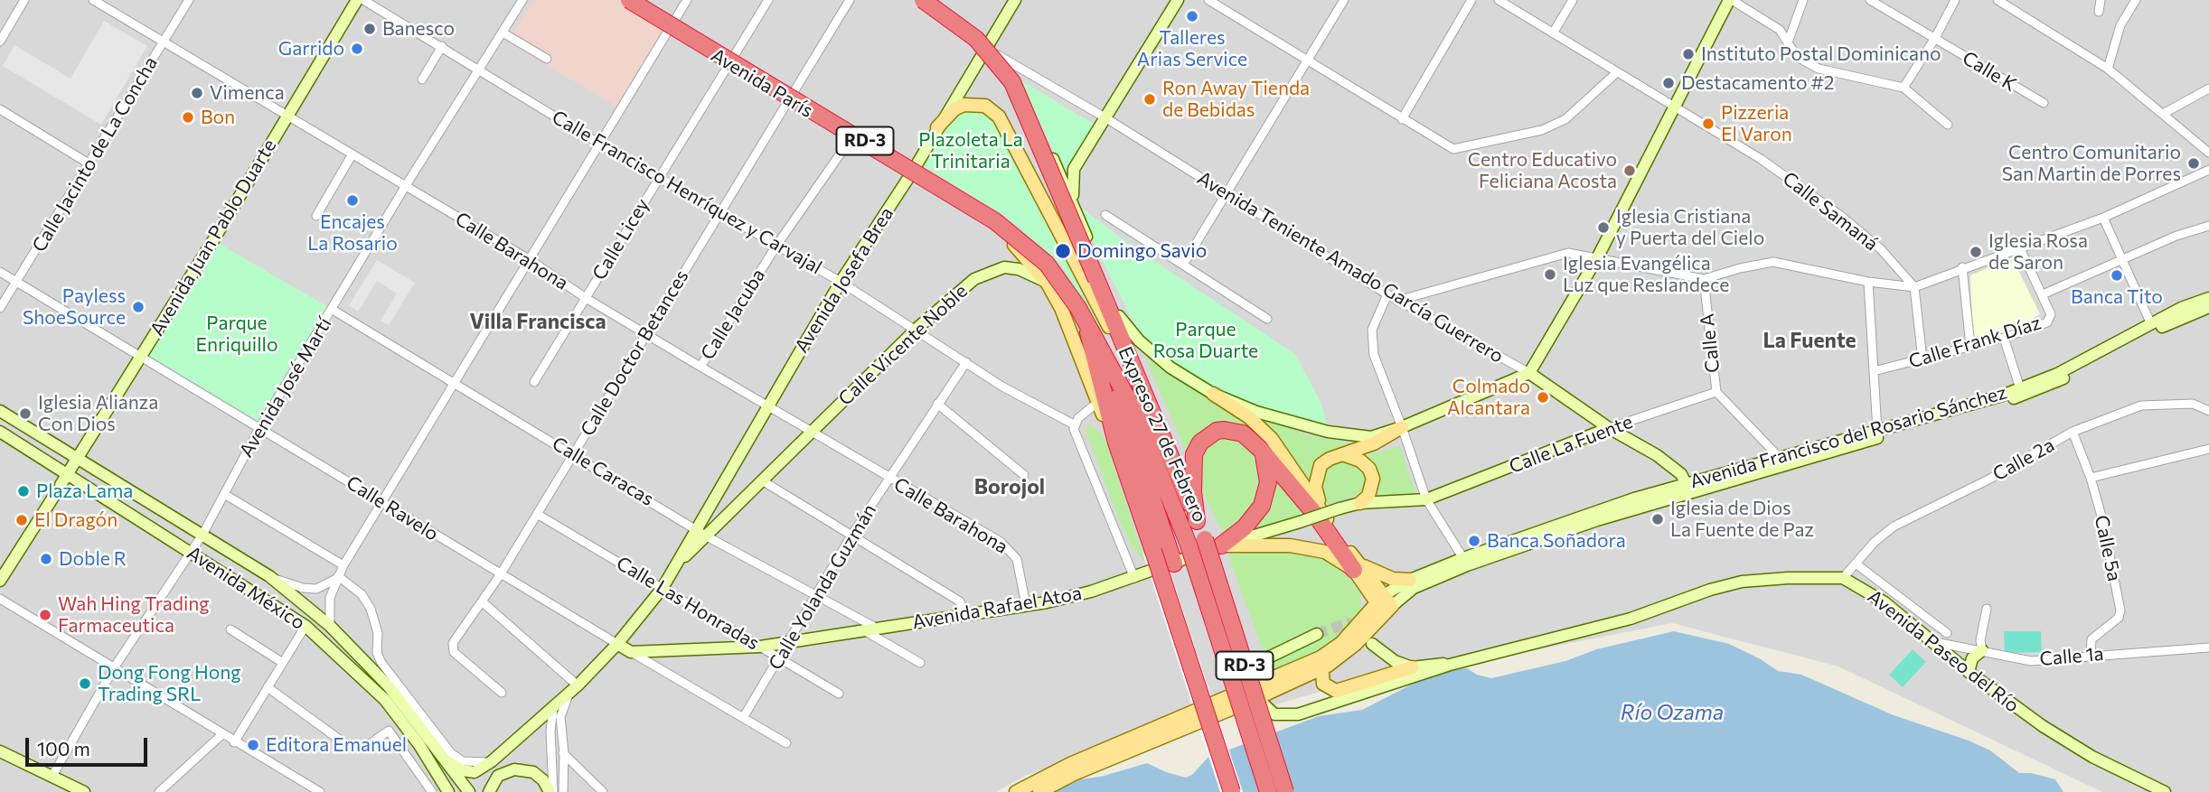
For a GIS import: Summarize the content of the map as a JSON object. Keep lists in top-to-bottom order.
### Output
{
  "streets": {
    "highway": ["RD-3", "Expreso 27 de Febrero"],
    "main road": [
      "Avenida París",
      "Avenida Juan Pablo Duarte",
      "Avenida Teniente Amado García Guerrero",
      "Avenida Josefa Brea",
      "Calle Vicente Noble",
      "Avenida Francisco del Rosario Sánchez",
      "Calle La Fuente",
      "Calle Ravelo",
      "Avenida México",
      "Avenida Rafael Atoa",
      "Avenida Paseo del Río"
    ],
    "street": [
      "Calle K",
      "Calle Jacinto de La Concha",
      "Calle Francisco Henríquez y Carvajal",
      "Calle Samaná",
      "Calle Licey",
      "Calle Barahona",
      "Calle Jacuba",
      "Calle Frank Díaz",
      "Calle A",
      "Calle Doctor Betances",
      "Avenida José Martí",
      "Calle 2a",
      "Calle Caracas",
      "Calle 5a",
      "Calle Yolanda Guzmán",
      "Calle Las Honradas",
      "Calle 1a"
    ]
  },
  "crossings": [
    ["Avenida París", "Calle Licey"],
    ["Avenida París", "Avenida Josefa Brea"],
    ["Avenida París", "Calle Jacuba"],
    ["Avenida París", "Calle Vicente Noble"],
    ["Avenida París", "Calle Doctor Betances"],
    ["RD-3", "Expreso 27 de Febrero"],
    ["Calle Jacinto de La Concha", "Calle Barahona"],
    ["Calle Jacinto de La Concha", "Calle Ravelo"],
    ["Calle Francisco Henríquez y Carvajal", "Calle Licey"],
    ["Calle Francisco Henríquez y Carvajal", "Avenida Josefa Brea"],
    ["Calle Francisco Henríquez y Carvajal", "Calle Jacuba"],
    ["Calle Francisco Henríquez y Carvajal", "Calle Vicente Noble"],
    ["Calle Francisco Henríquez y Carvajal", "Calle Doctor Betances"],
    ["Calle Francisco Henríquez y Carvajal", "Avenida José Martí"],
    ["Calle Francisco Henríquez y Carvajal", "Calle Yolanda Guzmán"],
    ["Avenida Juan Pablo Duarte", "Calle Barahona"],
    ["Avenida Juan Pablo Duarte", "Calle Ravelo"],
    ["Avenida Juan Pablo Duarte", "Avenida México"],
    ["Calle Licey", "Calle Barahona"],
    ["Calle Barahona", "Avenida Josefa Brea"],
    ["Calle Barahona", "Calle Jacuba"],
    ["Calle Barahona", "Calle Vicente Noble"],
    ["Calle Barahona", "Calle Doctor Betances"],
    ["Calle Barahona", "Avenida José Martí"],
    ["Calle Barahona", "Calle Yolanda Guzmán"],
    ["Calle Barahona", "Avenida Rafael Atoa"],
    ["Avenida Teniente Amado García Guerrero", "Avenida Francisco del Rosario Sánchez"],
    ["Avenida Teniente Amado García Guerrero", "Calle La Fuente"],
    ["Avenida Josefa Brea", "Calle Vicente Noble"],
    ["Avenida Josefa Brea", "Calle Caracas"],
    ["Calle Frank Díaz", "Calle A"],
    ["Calle Frank Díaz", "Avenida Francisco del Rosario Sánchez"],
    ["Calle Frank Díaz", "Calle La Fuente"],
    ["Calle A", "Avenida Francisco del Rosario Sánchez"],
    ["Calle A", "Calle La Fuente"],
    ["Calle Vicente Noble", "Calle Caracas"],
    ["Calle Doctor Betances", "Calle Caracas"],
    ["Calle Doctor Betances", "Calle Ravelo"],
    ["Calle Doctor Betances", "Calle Las Honradas"],
    ["Avenida José Martí", "Calle Caracas"],
    ["Avenida José Martí", "Calle Ravelo"],
    ["Avenida José Martí", "Avenida México"],
    ["Avenida Francisco del Rosario Sánchez", "Calle La Fuente"],
    ["Calle La Fuente", "Avenida Rafael Atoa"],
    ["Calle 2a", "Calle 5a"],
    ["Calle 2a", "Avenida Paseo del Río"],
    ["Calle Caracas", "Calle Yolanda Guzmán"],
    ["Calle Caracas", "Avenida Rafael Atoa"],
    ["Calle Ravelo", "Calle Yolanda Guzmán"],
    ["Calle Ravelo", "Avenida Rafael Atoa"],
    ["Calle 5a", "Calle 1a"],
    ["Calle Yolanda Guzmán", "Calle Las Honradas"],
    ["Calle Yolanda Guzmán", "Avenida Rafael Atoa"],
    ["Calle Las Honradas", "Avenida Rafael Atoa"],
    ["Avenida Paseo del Río", "Calle 1a"]
  ],
  "districts": ["Villa Francisca", "La Fuente", "Borojol"],
  "water": ["Río Ozama"],
  "parks": ["Plazoleta La Trinitaria", "Parque Enriquillo", "Parque Rosa Duarte"],
  "places": [
    "Talleres Arias Service",
    "Banesco",
    "Garrido",
    "Instituto Postal Dominicano",
    "Destacamento #2",
    "Vimenca",
    "Ron Away Tienda de Bebidas",
    "Bon",
    "Pizzeria El Varon",
    "Centro Comunitario San Martin de Porres",
    "Centro Educativo Feliciana Acosta",
    "Encajes La Rosario",
    "Iglesia Cristiana y Puerta del Cielo",
    "Domingo Savio",
    "Iglesia Rosa de Saron",
    "Iglesia Evangélica Luz que Reslandece",
    "Banca Tito",
    "Payless ShoeSource",
    "Colmado Alcantara",
    "Iglesia Alianza Con Dios",
    "Plaza Lama",
    "Iglesia de Dios La Fuente de Paz",
    "El Dragón",
    "Banca Soñadora",
    "Doble R",
    "Wah Hing Trading Farmaceutica",
    "Dong Fong Hong Trading SRL",
    "Editora Emanuel"
  ],
  "scale_bar": "100 m"
}
